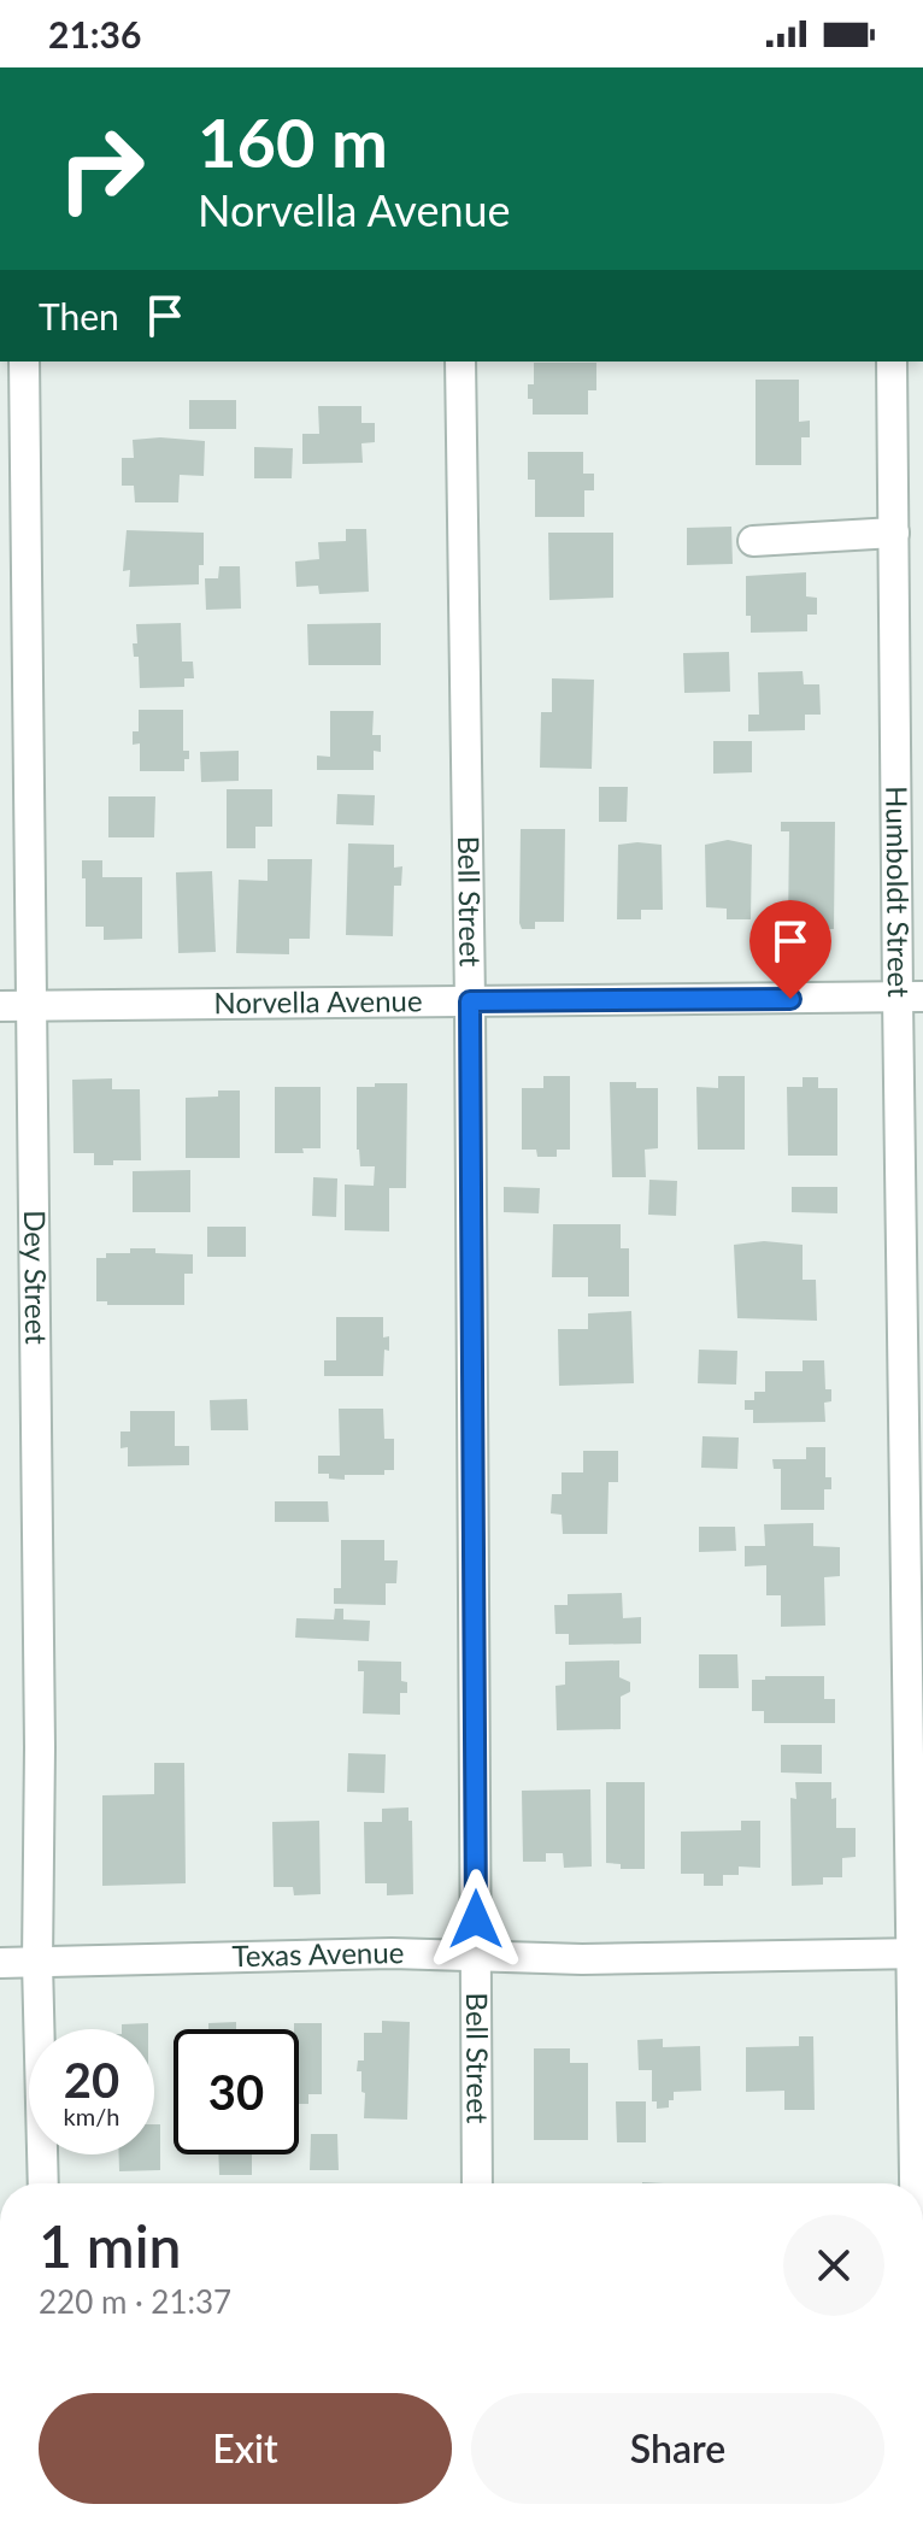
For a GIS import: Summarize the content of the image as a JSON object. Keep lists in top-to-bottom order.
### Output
{
  "streets": {
    "street": [
      "Humboldt Street",
      "Bell Street",
      "Norvella Avenue",
      "Dey Street",
      "Texas Avenue"
    ]
  },
  "crossings": [
    ["Humboldt Street", "Norvella Avenue"],
    ["Humboldt Street", "Texas Avenue"],
    ["Bell Street", "Norvella Avenue"],
    ["Bell Street", "Texas Avenue"],
    ["Norvella Avenue", "Dey Street"],
    ["Dey Street", "Texas Avenue"]
  ],
  "page": {
    "status": "21:36",
    "turn": ["160 m", "Norvella Avenue"],
    "then": "Then",
    "speed": "20 km/h",
    "limit": "30",
    "heading": ["1 min", "220 m · 21:37"],
    "buttons": ["Exit", "Share"]
  }
}
